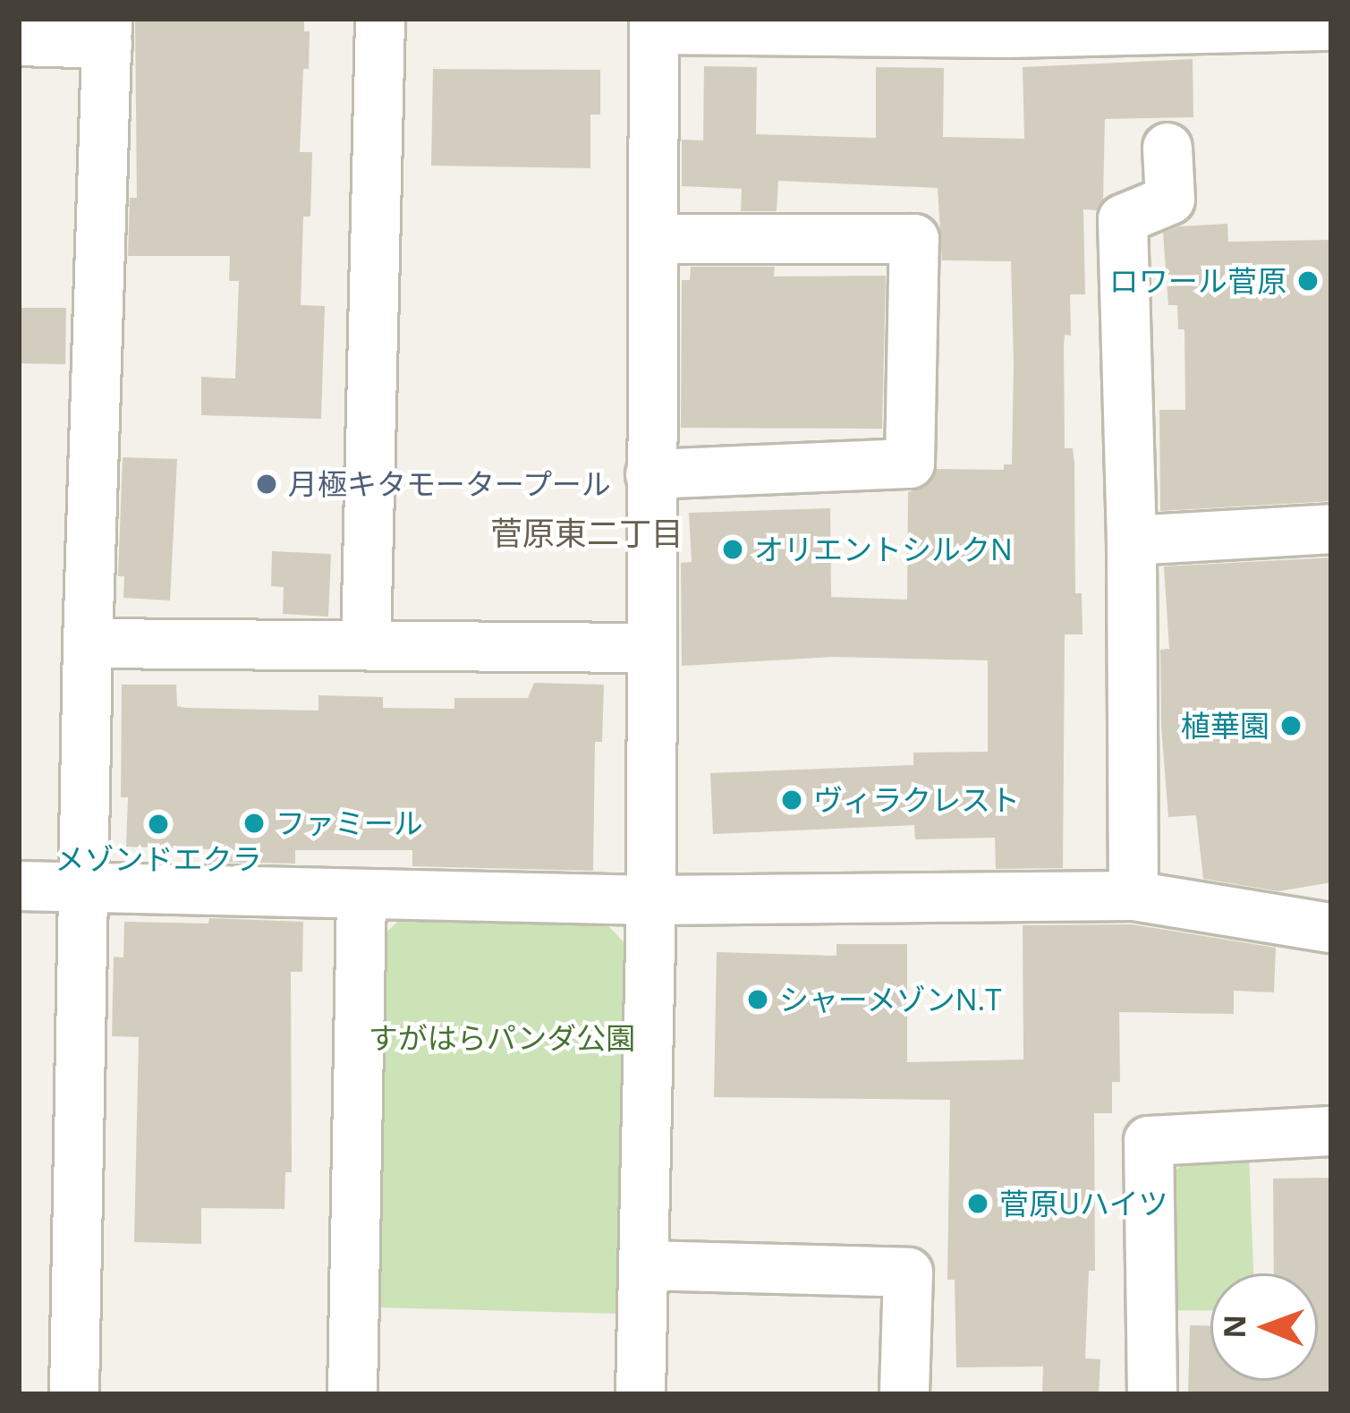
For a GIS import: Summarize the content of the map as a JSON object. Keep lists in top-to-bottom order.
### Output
{
  "districts": ["菅原東二丁目"],
  "parks": ["すがはらパンダ公園"],
  "places": [
    "ロワール菅原",
    "月極キタモータープール",
    "オリエントシルクN",
    "植華園",
    "ヴィラクレスト",
    "ファミール",
    "メゾンドエクラ",
    "シャーメゾンN.T",
    "菅原Uハイツ"
  ],
  "north": "left"
}
